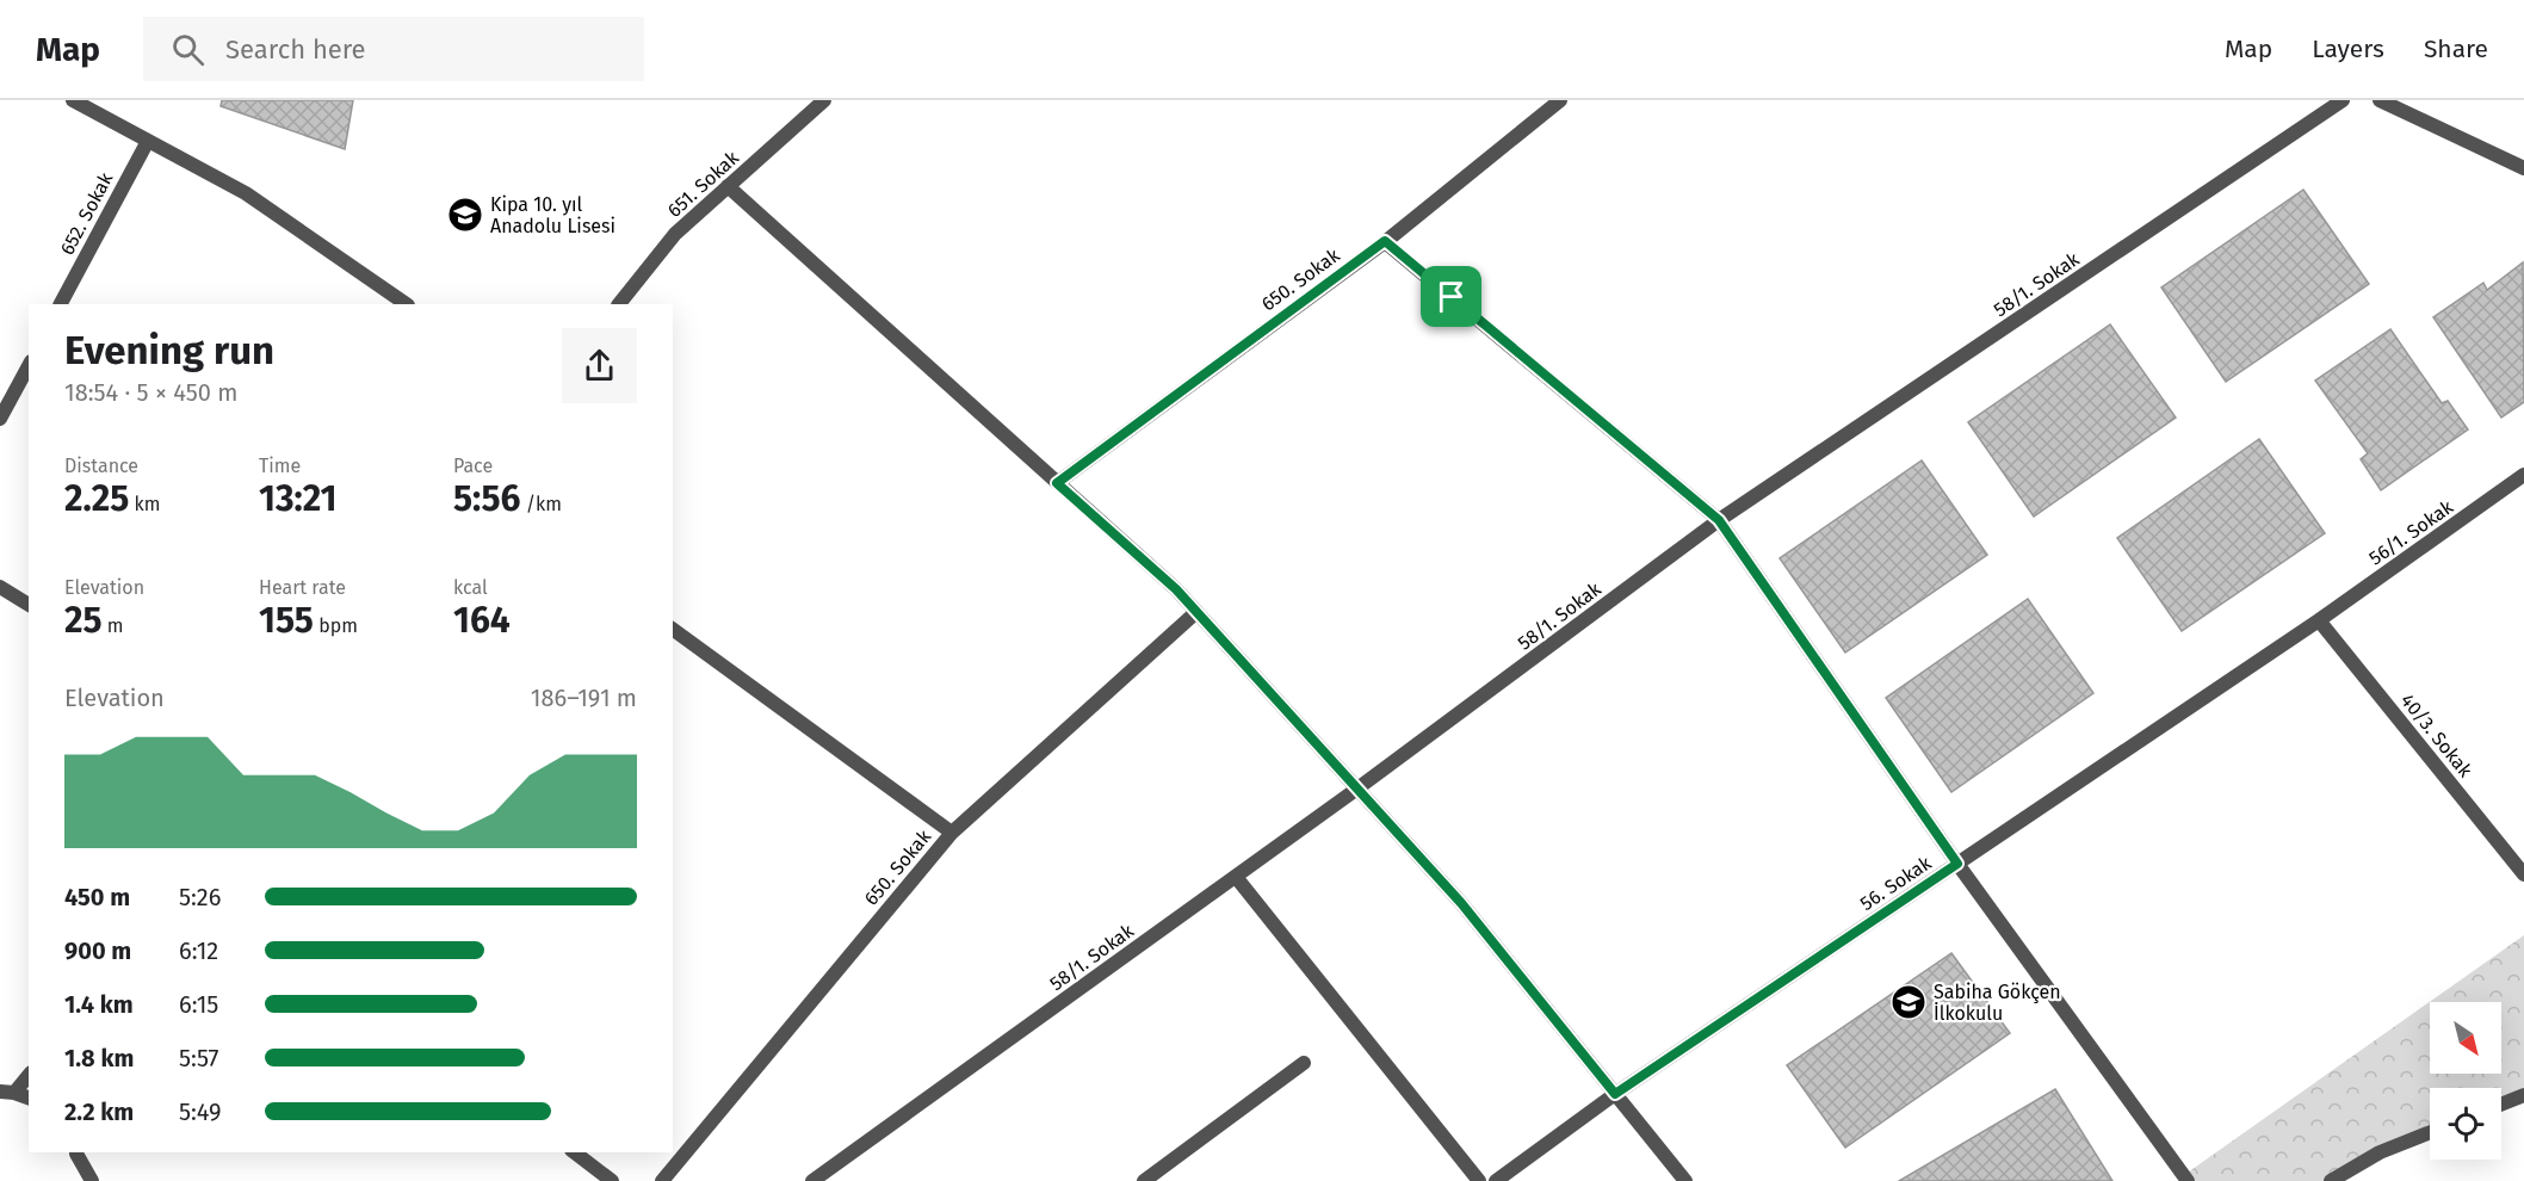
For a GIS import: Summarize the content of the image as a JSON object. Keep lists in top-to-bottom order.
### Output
{
  "streets": {
    "street": [
      "651. Sokak",
      "652. Sokak",
      "650. Sokak",
      "58/1. Sokak",
      "56/1. Sokak",
      "40/3. Sokak",
      "56. Sokak"
    ]
  },
  "crossings": [
    ["56/1. Sokak", "40/3. Sokak"],
    ["56/1. Sokak", "56. Sokak"],
    ["40/3. Sokak", "56. Sokak"]
  ],
  "places": {
    "school or university": ["Kipa 10. yıl Anadolu Lisesi", "Sabiha Gökçen İlkokulu"]
  },
  "north": "bottom right",
  "page": {
    "header": "Map",
    "search": "Search here",
    "nav": ["Map", "Layers", "Share"],
    "heading": ["Evening run", "18:54 · 5 × 450 m"],
    "stats": [
      ["Distance", "2.25 km"],
      ["Time", "13:21"],
      ["Pace", "5:56 /km"],
      ["Elevation", "25 m"],
      ["Heart rate", "155 bpm"],
      ["kcal", "164"]
    ],
    "chart": ["Elevation", "186–191 m"],
    "list": [
      {
        "name": "450 m",
        "note": "5:26"
      },
      {
        "name": "900 m",
        "note": "6:12"
      },
      {
        "name": "1.4 km",
        "note": "6:15"
      },
      {
        "name": "1.8 km",
        "note": "5:57"
      },
      {
        "name": "2.2 km",
        "note": "5:49"
      }
    ]
  }
}
